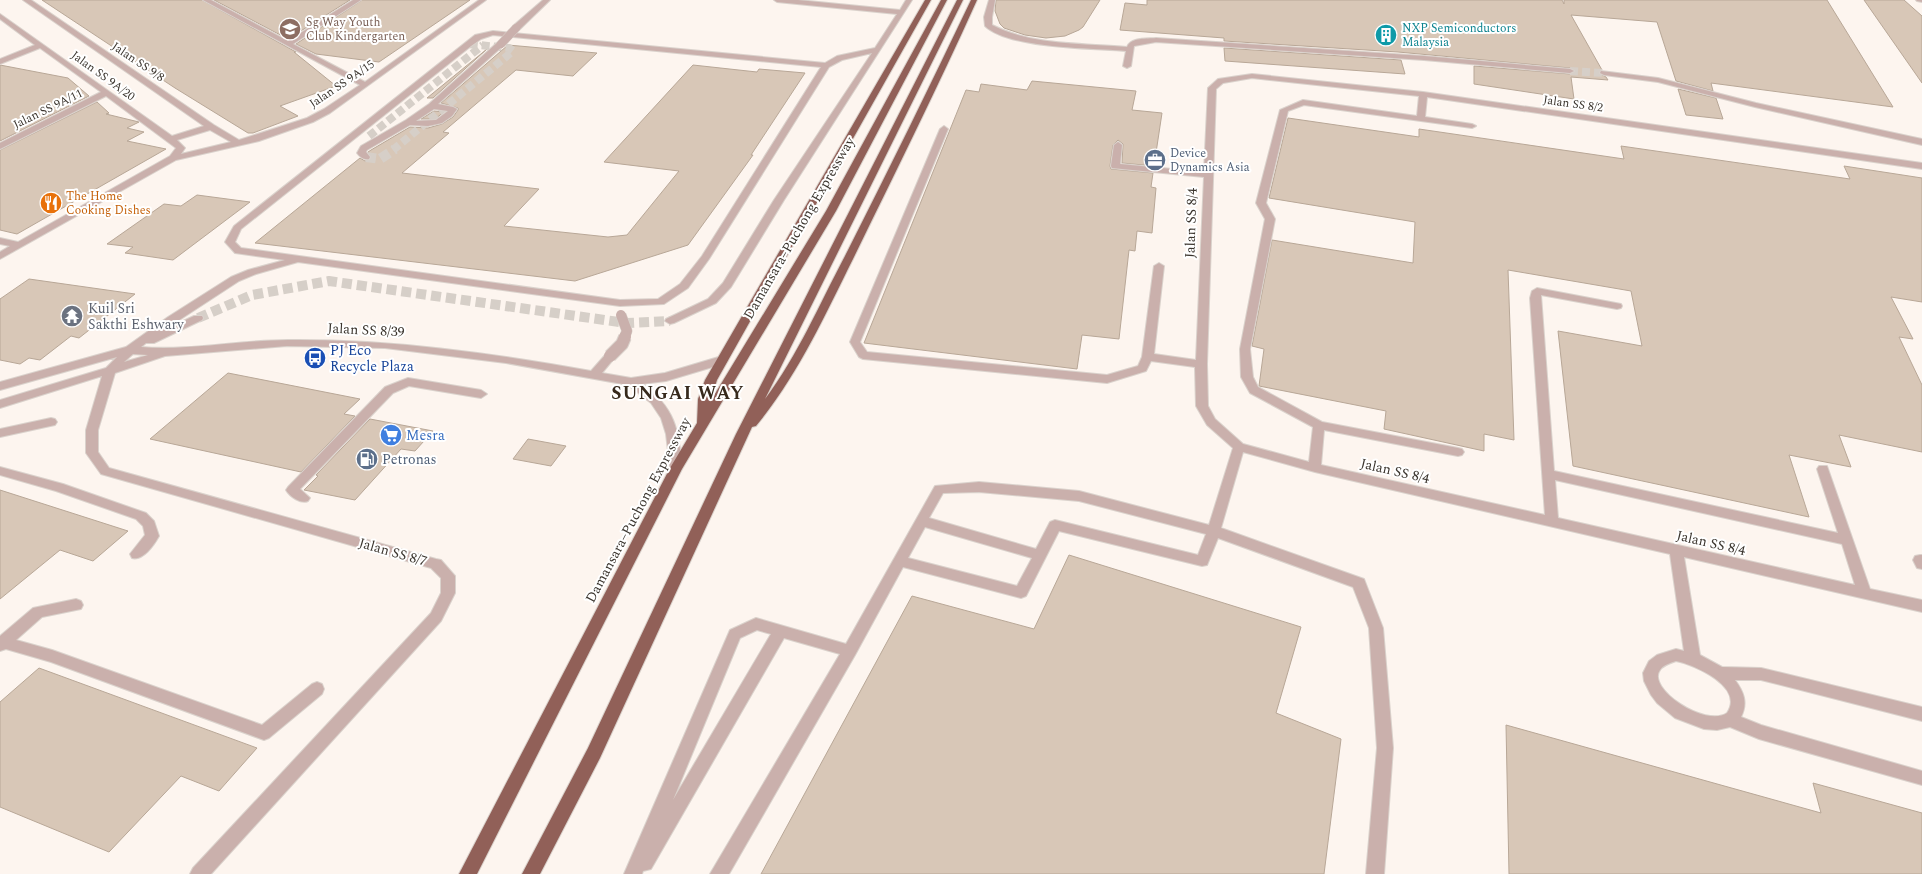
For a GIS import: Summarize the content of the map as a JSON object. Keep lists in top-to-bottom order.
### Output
{
  "streets": {
    "highway": ["Damansara–Puchong Expressway"],
    "street": [
      "Jalan SS 9/8",
      "Jalan SS 9A/20",
      "Jalan SS 9A/15",
      "Jalan SS 8/2",
      "Jalan SS 9A/11",
      "Jalan SS 8/4",
      "Jalan SS 8/39",
      "Jalan SS 8/7"
    ]
  },
  "crossings": [
    ["Jalan SS 9/8", "Jalan SS 9A/15"],
    ["Jalan SS 9A/20", "Jalan SS 9A/11"],
    ["Jalan SS 8/2", "Jalan SS 8/4"],
    ["Damansara–Puchong Expressway", "Jalan SS 8/39"],
    ["Jalan SS 8/39", "Jalan SS 8/7"]
  ],
  "districts": ["SUNGAI WAY"],
  "places": {
    "school or university": ["Sg Way Youth Club Kindergarten"],
    "building": ["NXP Semiconductors Malaysia"],
    "office": ["Device Dynamics Asia"],
    "restaurant": ["The Home Cooking Dishes"],
    "temple": ["Kuil Sri Sakthi Eshwary"],
    "bus stop": ["PJ Eco Recycle Plaza"],
    "supermarket": ["Mesra"],
    "fuel station": ["Petronas"]
  }
}
